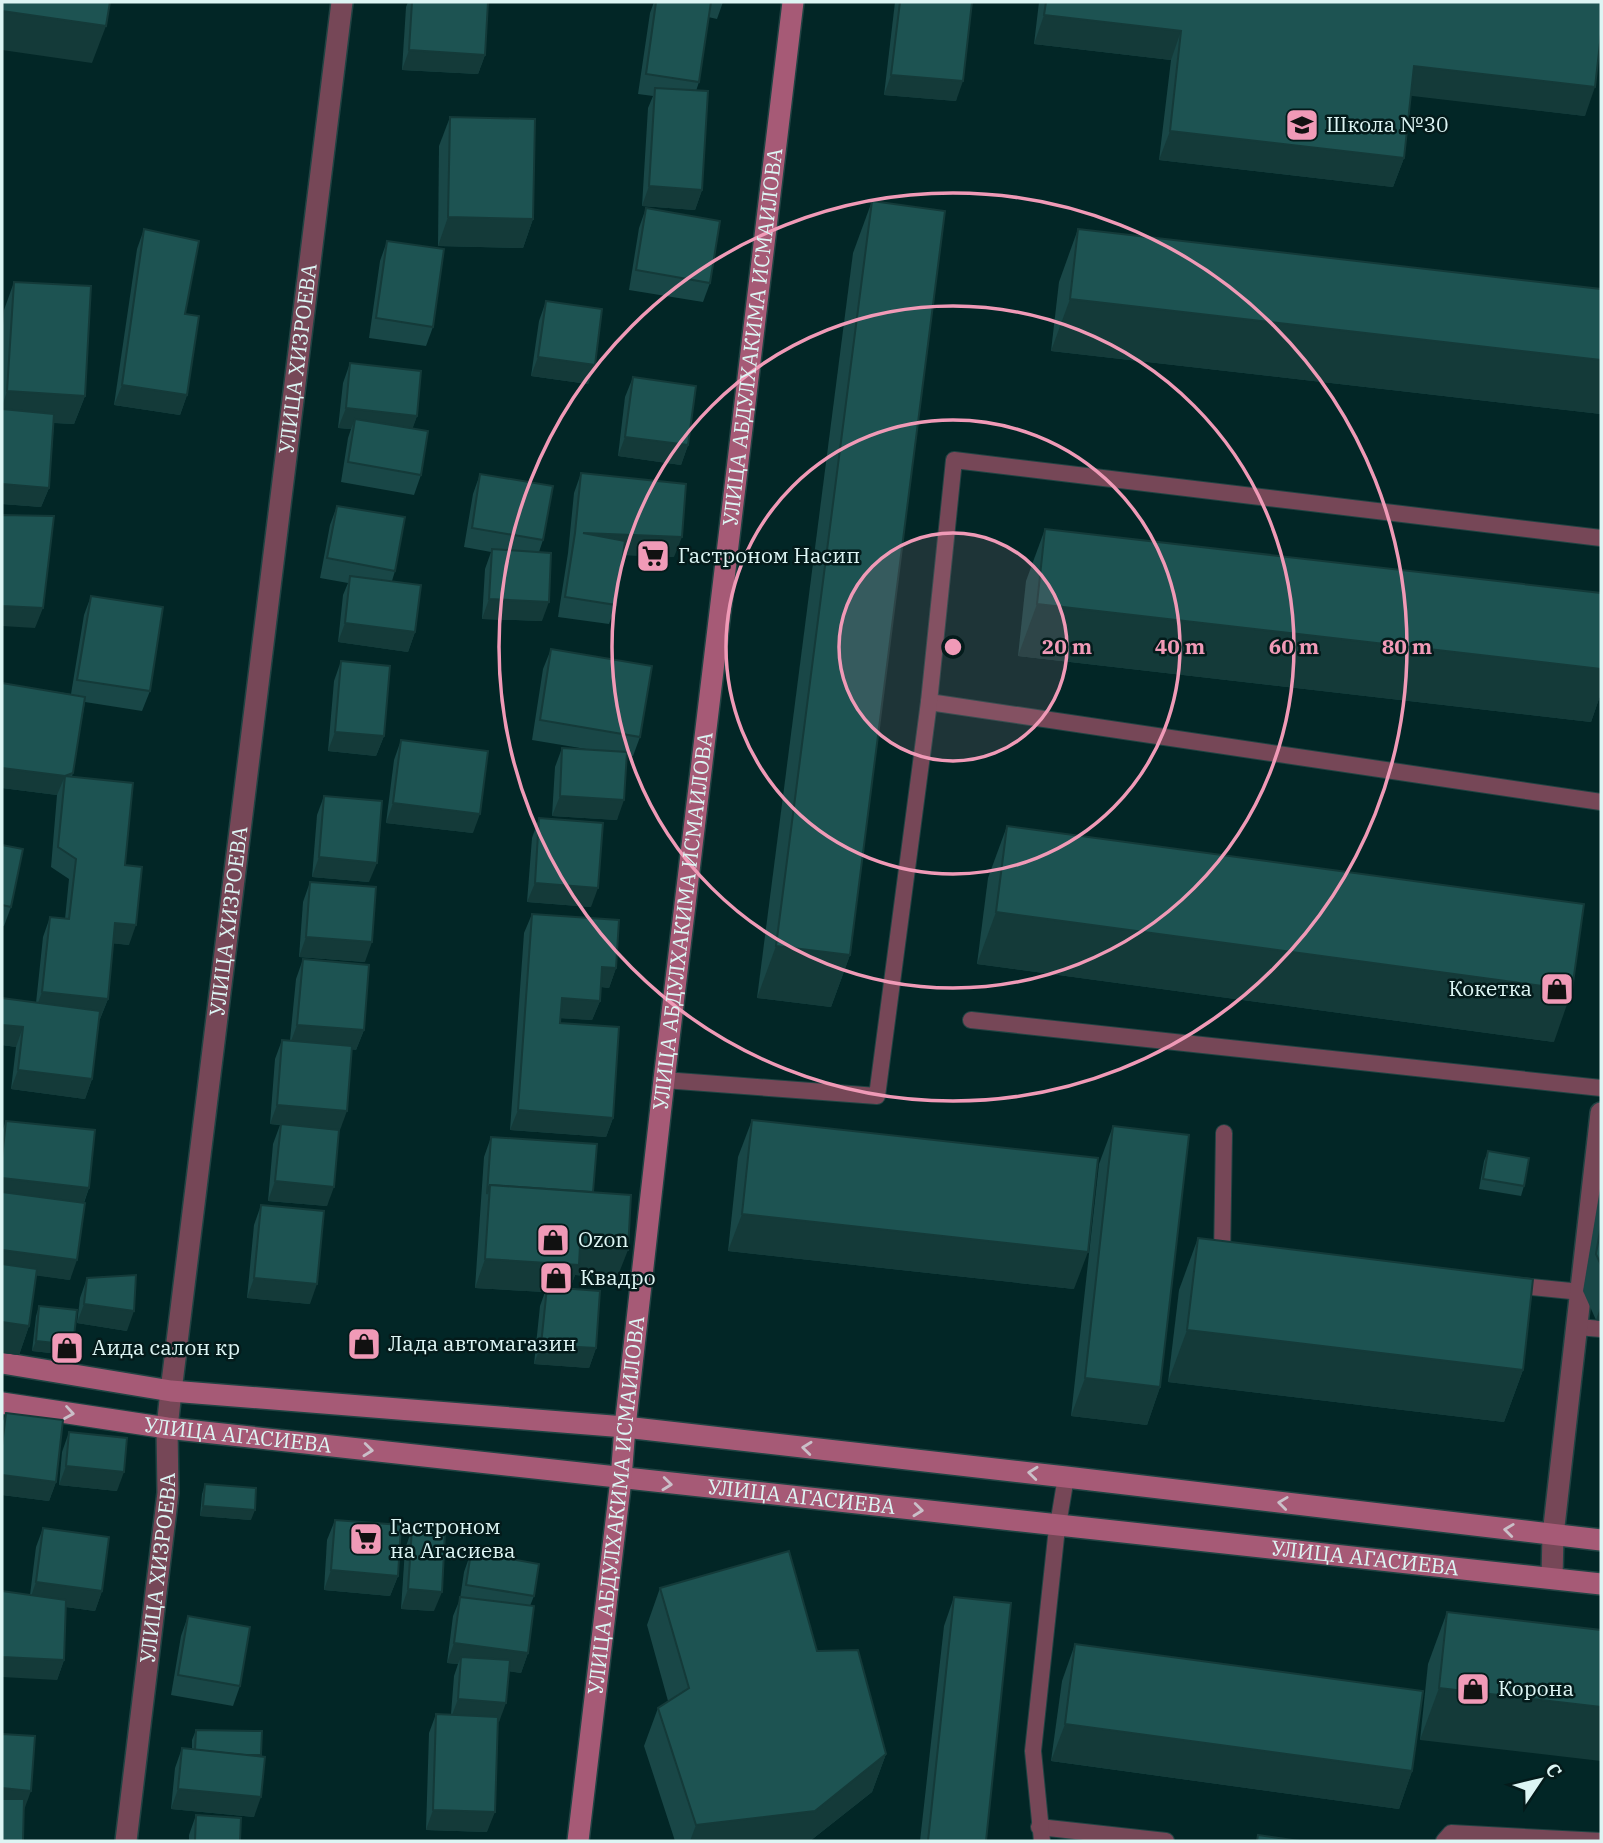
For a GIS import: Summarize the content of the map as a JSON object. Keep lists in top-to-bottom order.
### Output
{
  "streets": {
    "main road": ["УЛИЦА АБДУЛХАКИМА ИСМАИЛОВА", "УЛИЦА АГАСИЕВА"],
    "street": ["УЛИЦА ХИЗРОЕВА"]
  },
  "crossings": [
    ["УЛИЦА АБДУЛХАКИМА ИСМАИЛОВА", "УЛИЦА АГАСИЕВА"],
    ["УЛИЦА ХИЗРОЕВА", "УЛИЦА АГАСИЕВА"]
  ],
  "places": {
    "school or university": ["Школа №30"],
    "supermarket": ["Гастроном Насип", "Гастроном на Агасиева"],
    "shop": [
      "Кокетка",
      "Ozon",
      "Квадро",
      "Лада автомагазин",
      "Аида салон кр",
      "Корона"
    ]
  },
  "north": "top right",
  "rings": [
    "20 m",
    "40 m",
    "60 m",
    "80 m"
  ]
}
